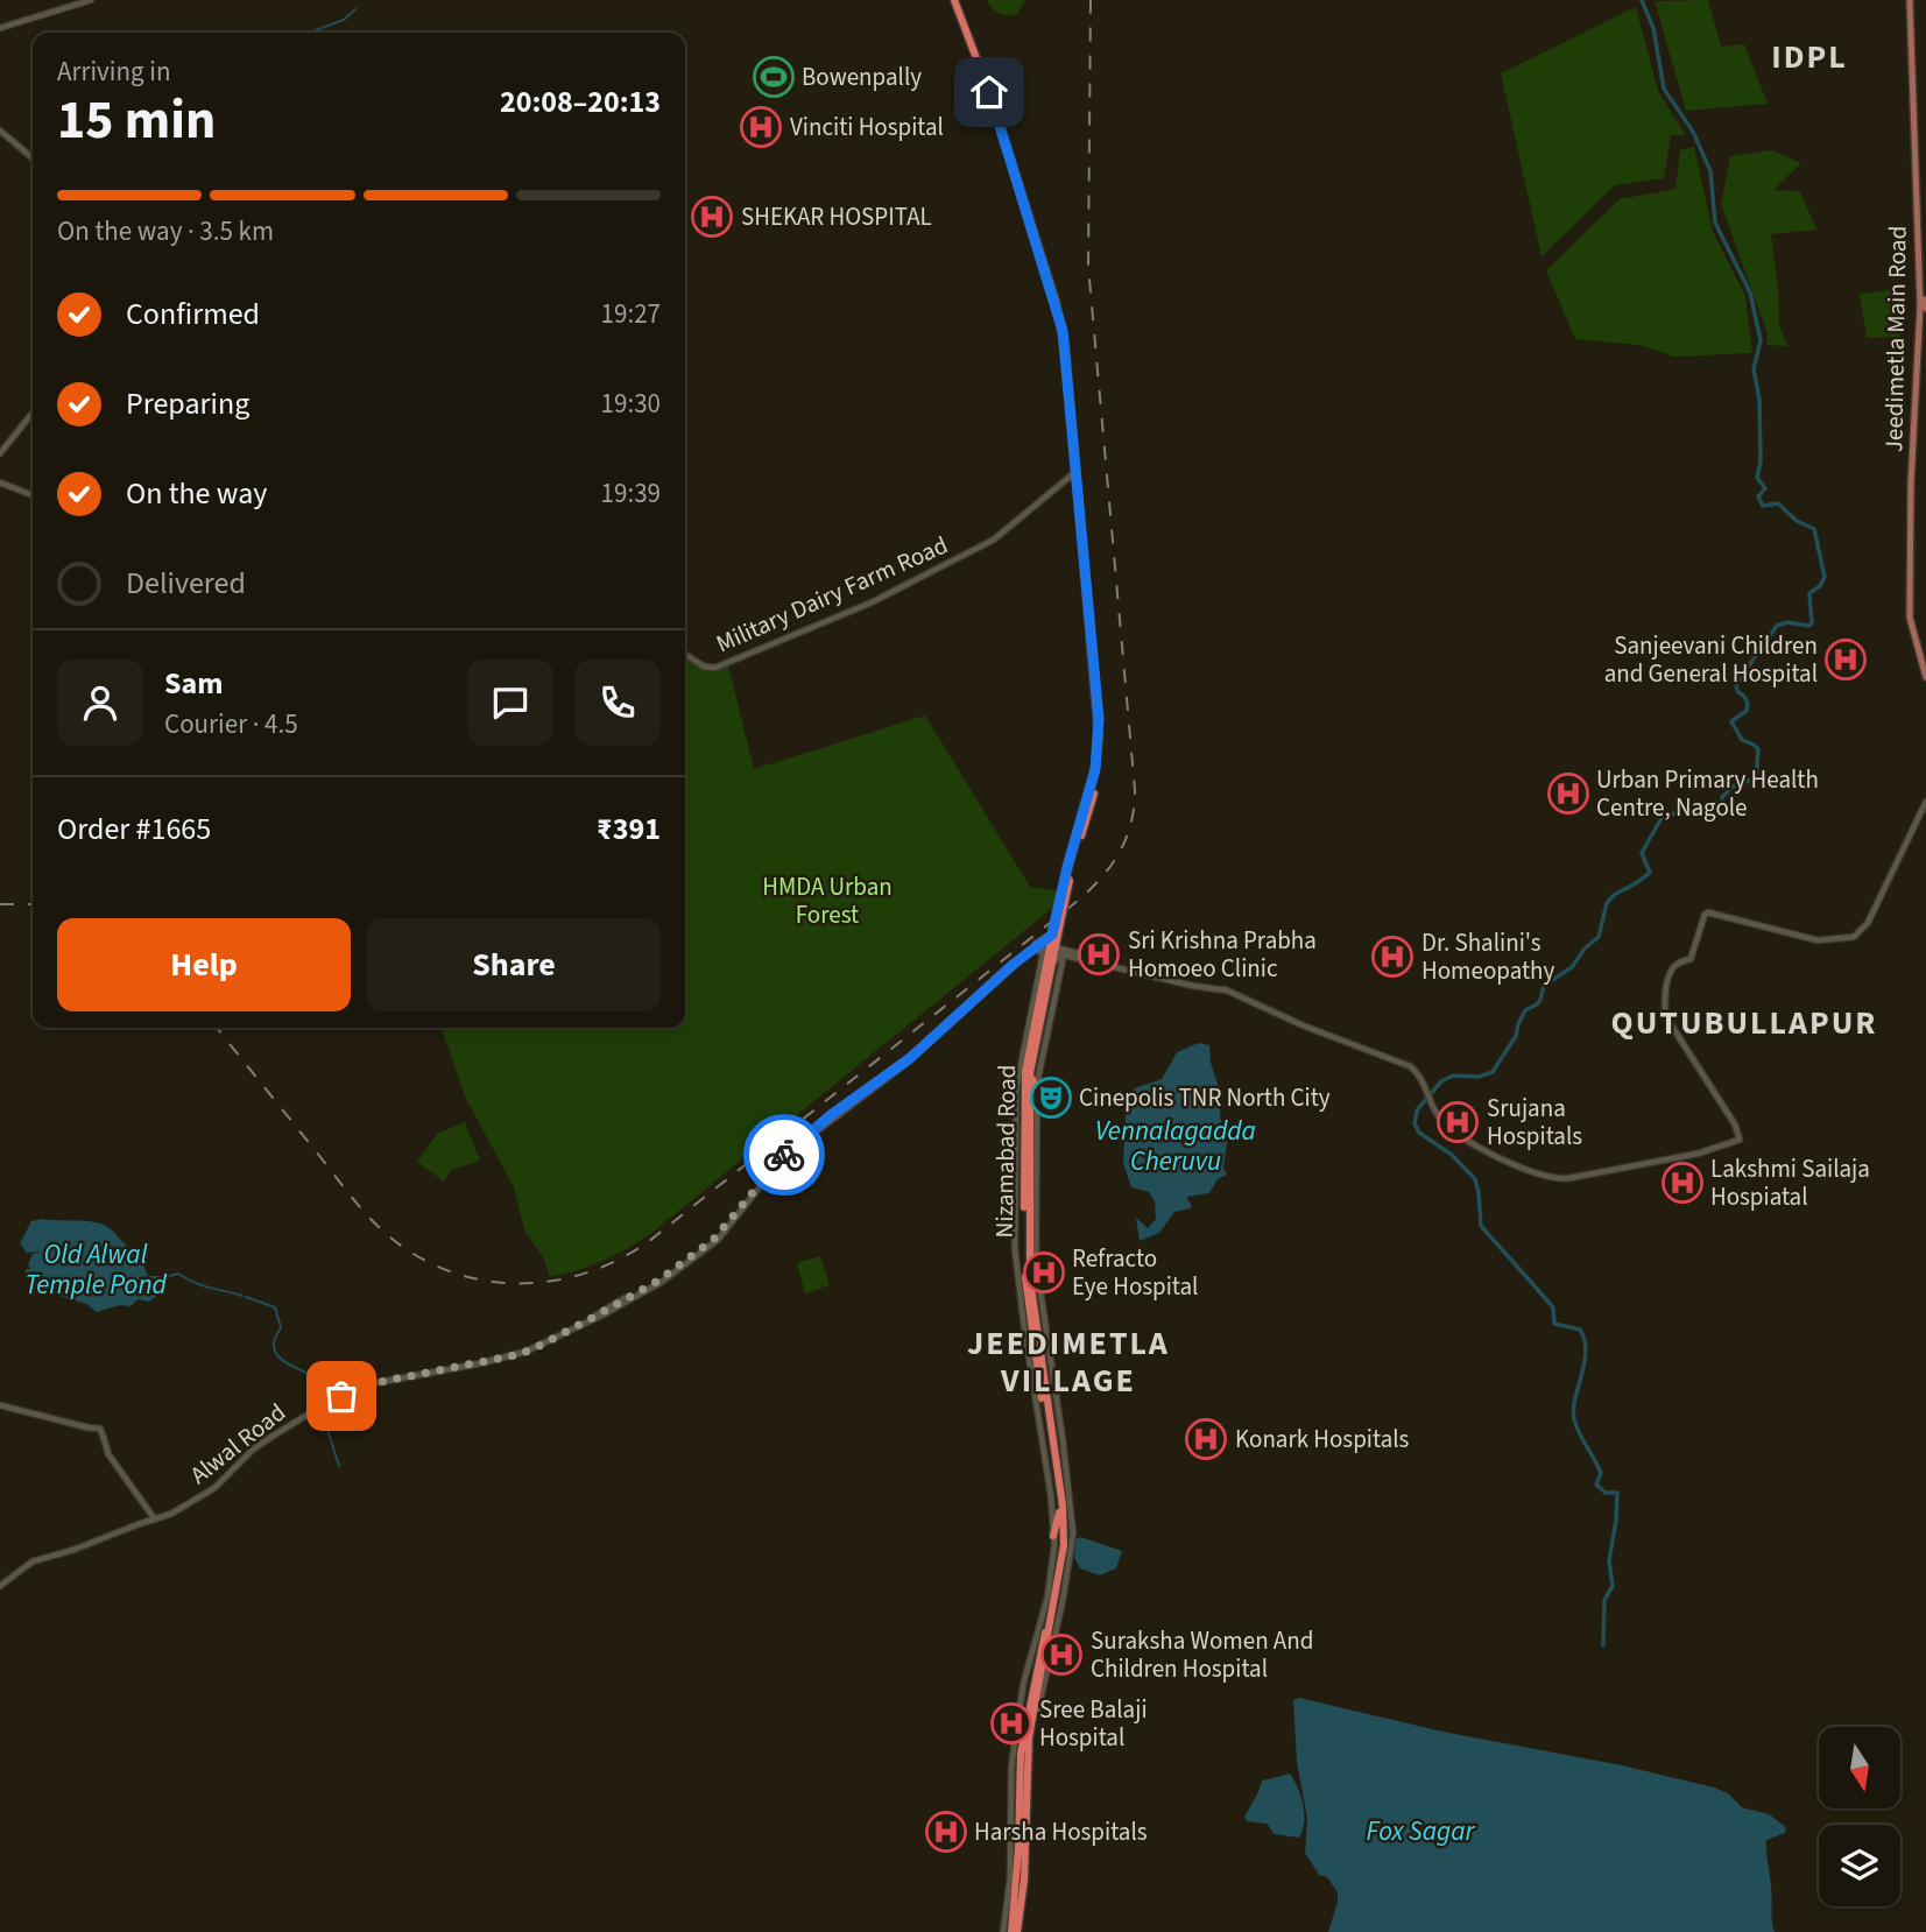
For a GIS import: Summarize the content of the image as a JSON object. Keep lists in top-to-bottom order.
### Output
{
  "streets": {
    "highway": ["Nizamabad Road"],
    "main road": ["Jeedimetla Main Road", "Military Dairy Farm Road", "Alwal Road"]
  },
  "crossings": [
    ["Military Dairy Farm Road", "Nizamabad Road"],
    ["Nizamabad Road", "Alwal Road"]
  ],
  "districts": ["IDPL", "QUTUBULLAPUR", "JEEDIMETLA VILLAGE"],
  "water": ["Vennalagadda Cheruvu", "Old Alwal Temple Pond", "Fox Sagar"],
  "parks": ["HMDA Urban Forest"],
  "places": {
    "sports": ["Bowenpally"],
    "hospital": [
      "Vinciti Hospital",
      "SHEKAR HOSPITAL",
      "Sanjeevani Children and General Hospital",
      "Urban Primary Health Centre, Nagole",
      "Sri Krishna Prabha Homoeo Clinic",
      "Dr. Shalini's Homeopathy",
      "Srujana Hospitals",
      "Lakshmi Sailaja Hospiatal",
      "Refracto Eye Hospital",
      "Konark Hospitals",
      "Suraksha Women And Children Hospital",
      "Sree Balaji Hospital",
      "Harsha Hospitals"
    ],
    "theatre": ["Cinepolis TNR North City"]
  },
  "north": "bottom",
  "page": {
    "heading": ["15 min", "Arriving in", "20:08–20:13"],
    "panel": [
      "Sam",
      "Courier · 4.5",
      "Order #1665",
      "₹391"
    ],
    "bar": "On the way · 3.5 km",
    "list": [
      ["Confirmed", "19:27"],
      ["Preparing", "19:30"],
      ["On the way", "19:39"],
      "Delivered"
    ],
    "buttons": ["Help", "Share"]
  }
}
